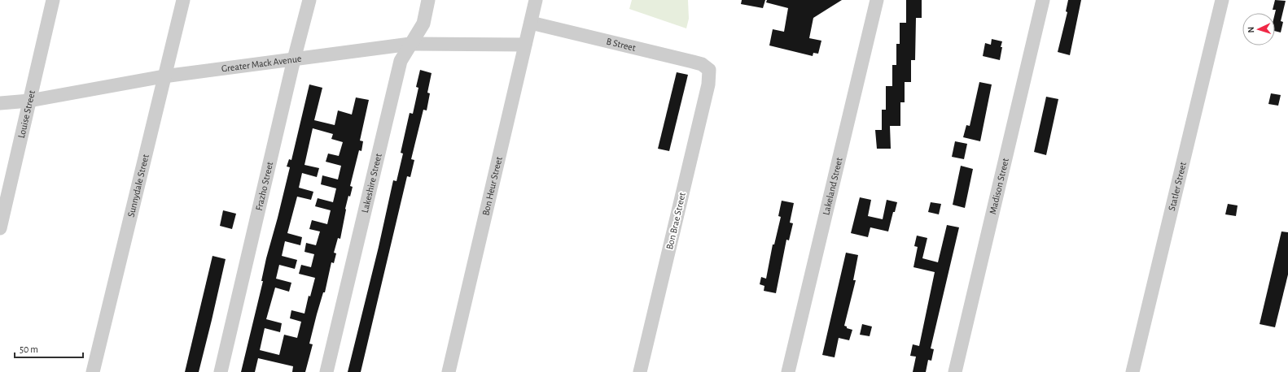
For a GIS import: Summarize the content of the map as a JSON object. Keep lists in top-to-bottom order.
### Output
{
  "streets": {
    "street": [
      "B Street",
      "Greater Mack Avenue",
      "Louise Street",
      "Lakeshire Street",
      "Sunnydale Street",
      "Frazho Street",
      "Bon Heur Street",
      "Lakeland Street",
      "Madison Street",
      "Statler Street",
      "Bon Brae Street"
    ]
  },
  "crossings": [
    ["B Street", "Bon Heur Street"],
    ["B Street", "Bon Brae Street"],
    ["Greater Mack Avenue", "Louise Street"],
    ["Greater Mack Avenue", "Lakeshire Street"],
    ["Greater Mack Avenue", "Sunnydale Street"],
    ["Greater Mack Avenue", "Frazho Street"],
    ["Greater Mack Avenue", "Bon Heur Street"]
  ],
  "scale_bar": "50 m",
  "north": "left"
}
